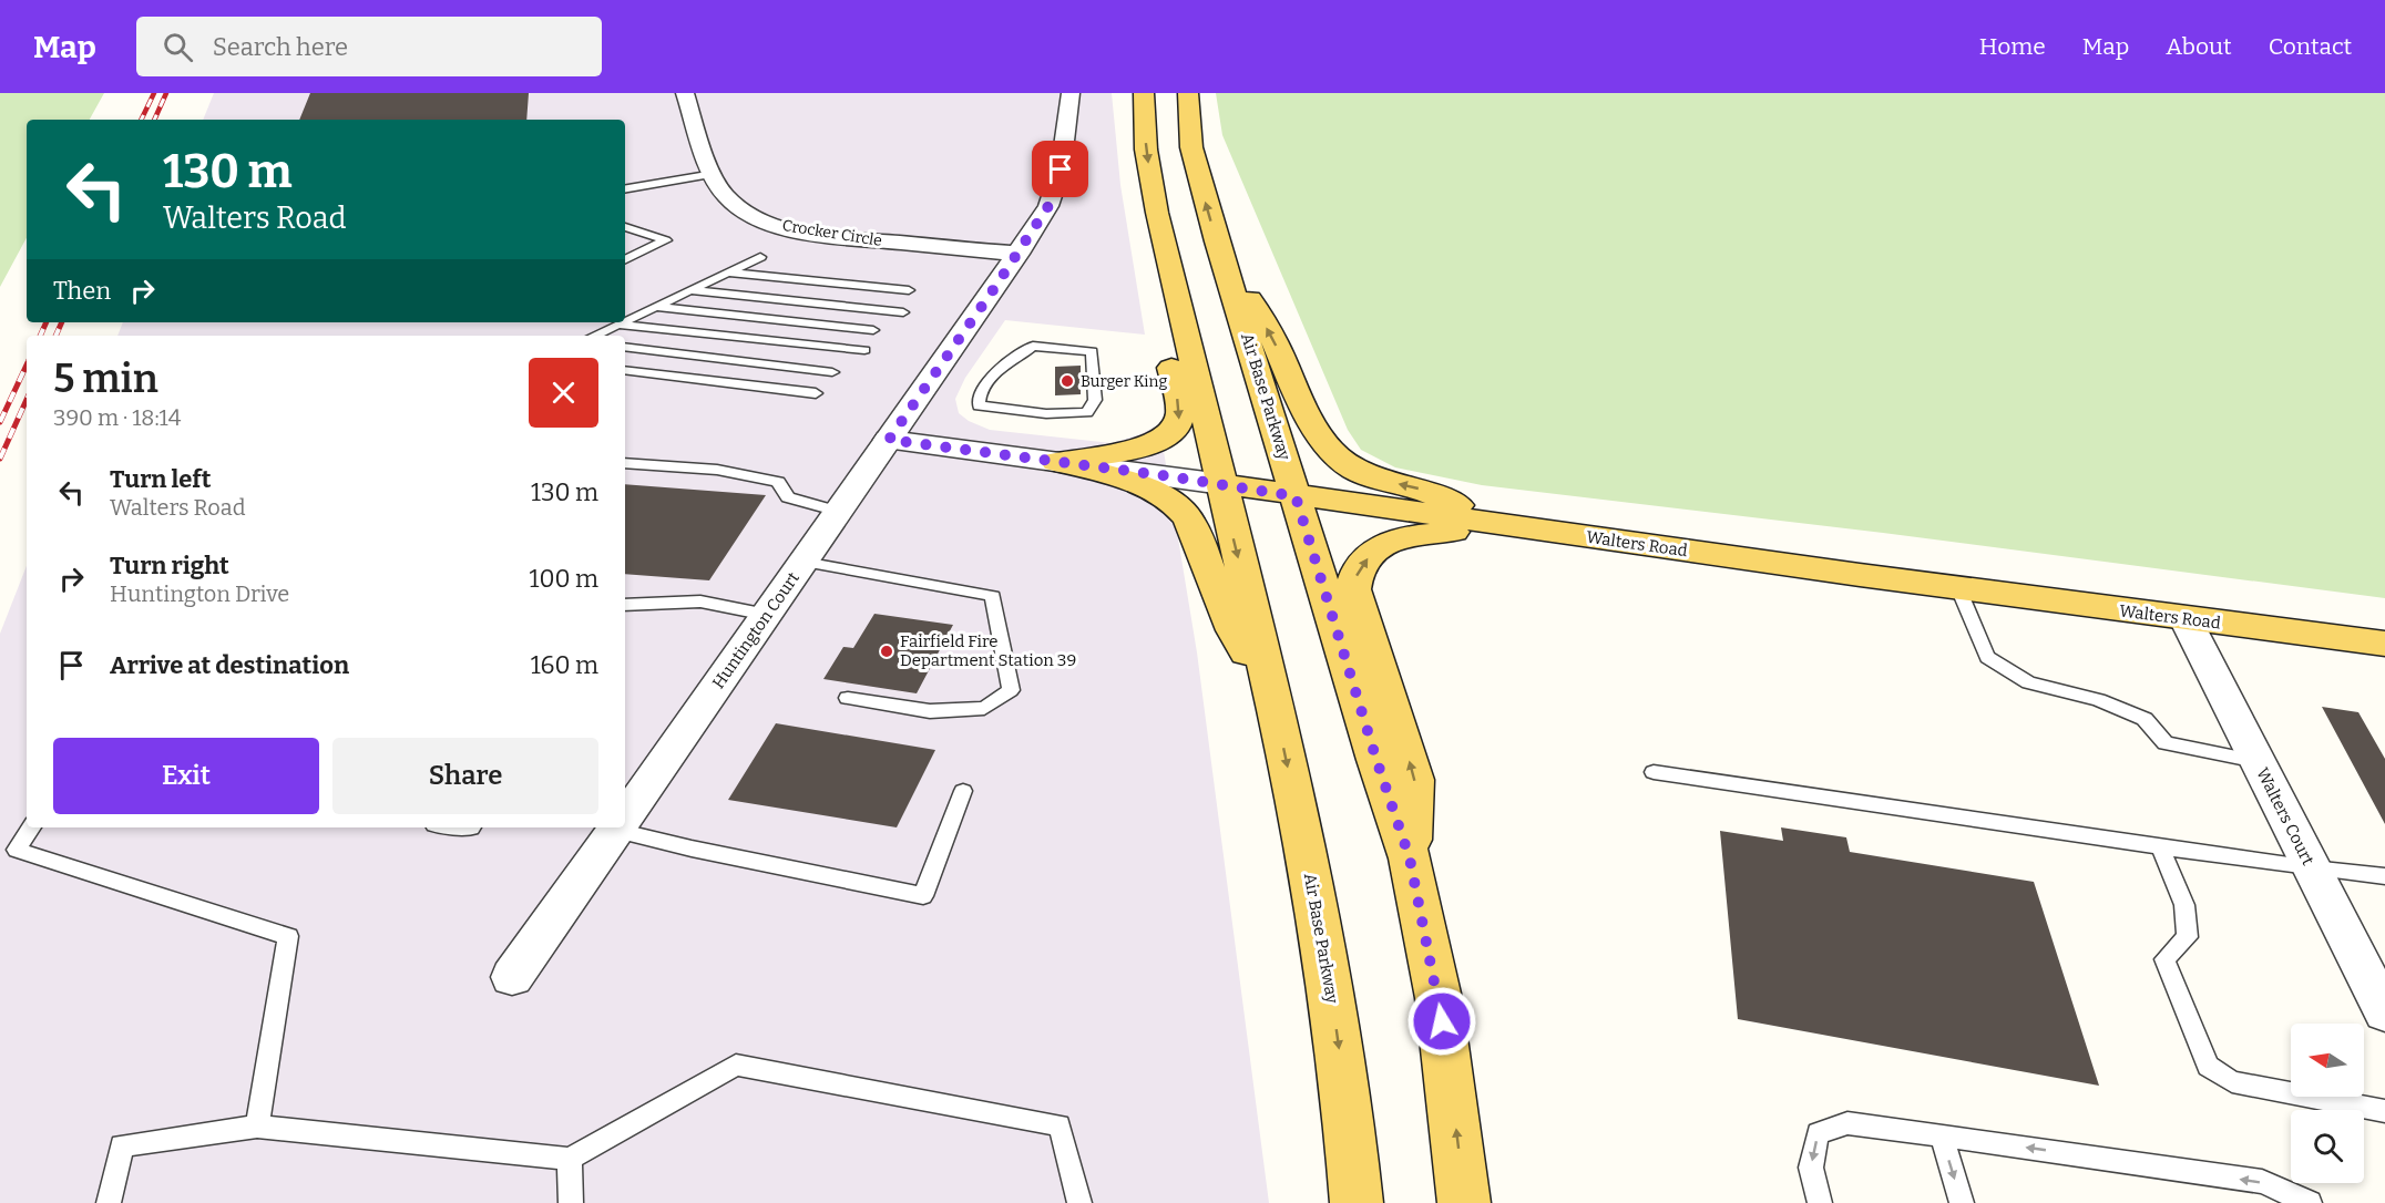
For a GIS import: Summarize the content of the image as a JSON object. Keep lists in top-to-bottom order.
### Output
{
  "streets": {
    "main road": ["Air Base Parkway", "Walters Road"],
    "street": ["Crocker Circle", "Huntington Court", "Walters Court"]
  },
  "crossings": [
    ["Crocker Circle", "Huntington Court"],
    ["Air Base Parkway", "Walters Road"],
    ["Walters Road", "Huntington Court"],
    ["Walters Road", "Walters Court"]
  ],
  "places": ["Burger King", "Fairfield Fire Department Station 39"],
  "north": "left",
  "page": {
    "header": "Map",
    "search": "Search here",
    "nav": [
      "Home",
      "Map",
      "About",
      "Contact"
    ],
    "turn": ["130 m", "Walters Road"],
    "then": "Then",
    "heading": ["5 min", "390 m · 18:14"],
    "list": [
      {
        "name": "Turn left",
        "note": "Walters Road",
        "value": "130 m"
      },
      {
        "name": "Turn right",
        "note": "Huntington Drive",
        "value": "100 m"
      },
      {
        "name": "Arrive at destination",
        "value": "160 m"
      }
    ],
    "buttons": ["Exit", "Share"]
  }
}
